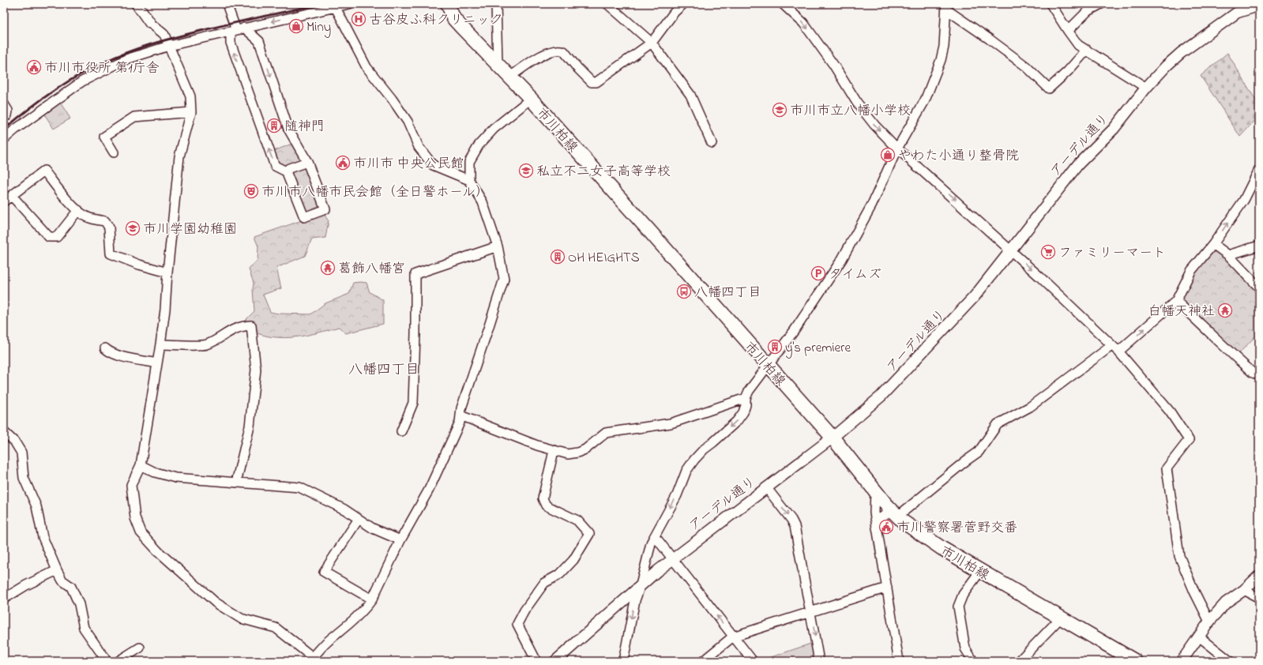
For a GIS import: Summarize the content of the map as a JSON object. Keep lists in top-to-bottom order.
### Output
{
  "streets": {
    "main road": ["市川柏線"],
    "street": ["アーデル通り"]
  },
  "crossings": [
    ["市川柏線", "アーデル通り"]
  ],
  "districts": ["八幡四丁目"],
  "places": {
    "hospital": ["古谷皮ふ科クリニック"],
    "shop": ["Miny", "やわた小通り整骨院"],
    "public building": ["市川市役所 第1庁舎", "市川市 中央公民館", "市川警察署菅野交番"],
    "school or university": ["市川市立八幡小学校", "私立不二女子高等学校", "市川学園幼稚園"],
    "building": ["随神門", "OH HEIGHTS", "y's premiere"],
    "theatre": ["市川市八幡市民会館（全日警ホール）"],
    "supermarket": ["ファミリーマート"],
    "temple": ["葛飾八幡宮", "白幡天神社"],
    "parking": ["タイムズ"],
    "bus stop": ["八幡四丁目"]
  }
}
